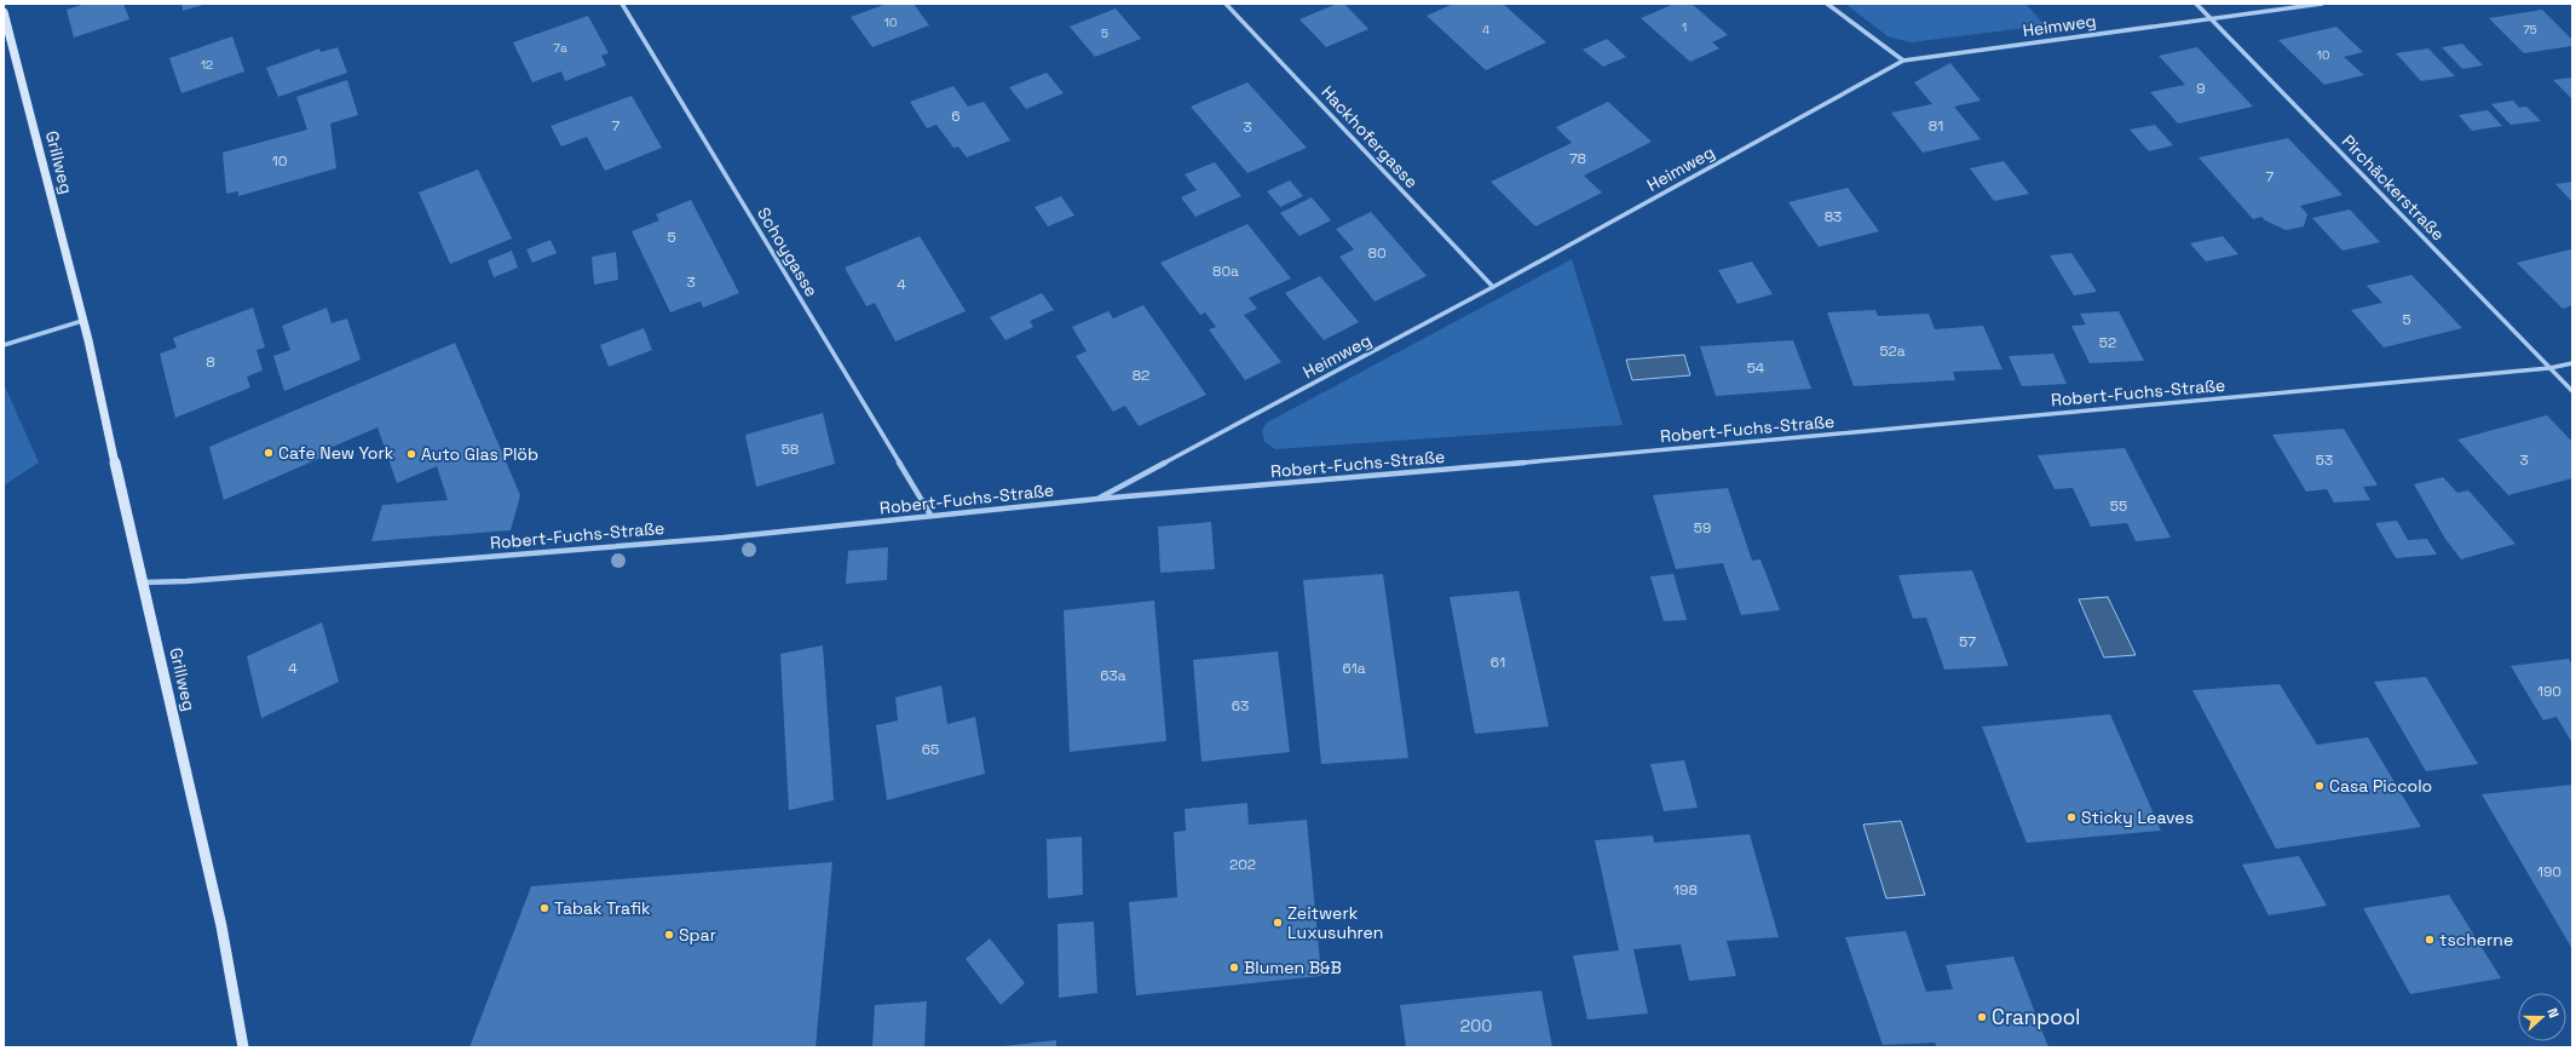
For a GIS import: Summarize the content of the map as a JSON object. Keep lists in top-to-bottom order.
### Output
{
  "streets": {
    "main road": ["Grillweg"],
    "street": [
      "Heimweg",
      "Hackhofergasse",
      "Pirchäckerstraße",
      "Schoygasse",
      "Robert-Fuchs-Straße"
    ]
  },
  "crossings": [
    ["Heimweg", "Hackhofergasse"],
    ["Heimweg", "Pirchäckerstraße"],
    ["Heimweg", "Robert-Fuchs-Straße"],
    ["Grillweg", "Robert-Fuchs-Straße"],
    ["Pirchäckerstraße", "Robert-Fuchs-Straße"],
    ["Schoygasse", "Robert-Fuchs-Straße"]
  ],
  "places": [
    "Cafe New York",
    "Auto Glas Plöb",
    "Casa Piccolo",
    "Sticky Leaves",
    "Tabak Trafik",
    "Zeitwerk Luxusuhren",
    "Spar",
    "tscherne",
    "Blumen B&B",
    "Cranpool"
  ],
  "house_numbers": [
    "10",
    "1",
    "4",
    "75",
    "5",
    "7a",
    "10",
    "12",
    "9",
    "6",
    "7",
    "81",
    "3",
    "78",
    "10",
    "7",
    "83",
    "5",
    "80",
    "80a",
    "3",
    "4",
    "5",
    "52",
    "52a",
    "8",
    "54",
    "82",
    "58",
    "53",
    "3",
    "55",
    "59",
    "57",
    "61",
    "4",
    "61a",
    "63a",
    "190",
    "63",
    "65",
    "202",
    "190",
    "198",
    "200"
  ],
  "north": "right"
}
